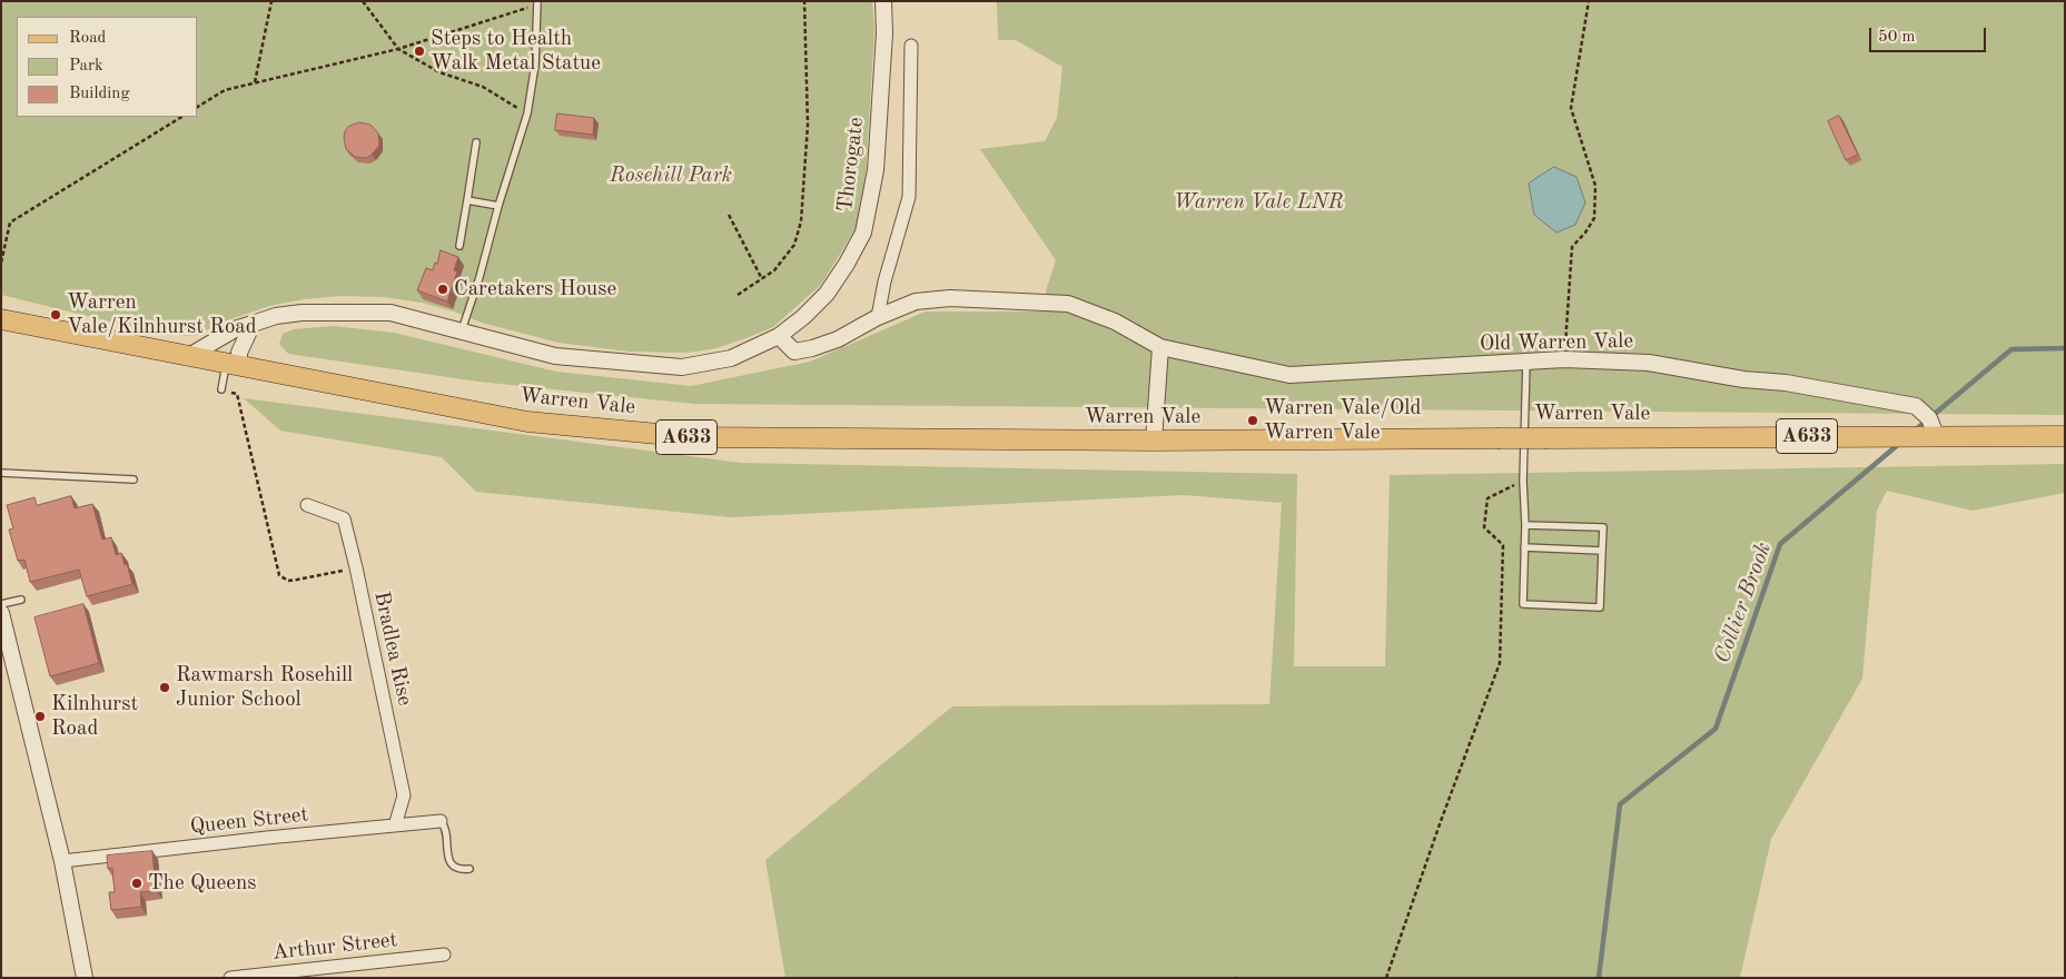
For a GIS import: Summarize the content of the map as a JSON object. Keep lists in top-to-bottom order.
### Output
{
  "streets": {
    "main road": ["Warren Vale", "A633"],
    "street": [
      "Thorogate",
      "Old Warren Vale",
      "Bradlea Rise",
      "Queen Street",
      "Arthur Street"
    ]
  },
  "crossings": [
    ["Thorogate", "Old Warren Vale"],
    ["Old Warren Vale", "Warren Vale"],
    ["Warren Vale", "A633"],
    ["Bradlea Rise", "Queen Street"]
  ],
  "water": ["Collier Brook"],
  "parks": ["Rosehill Park", "Warren Vale LNR"],
  "places": [
    "Steps to Health Walk Metal Statue",
    "Caretakers House",
    "Warren Vale/Kilnhurst Road",
    "Warren Vale/Old Warren Vale",
    "Rawmarsh Rosehill Junior School",
    "Kilnhurst Road",
    "The Queens"
  ],
  "legend": ["Road", "Park", "Building"],
  "scale_bar": "50 m"
}
